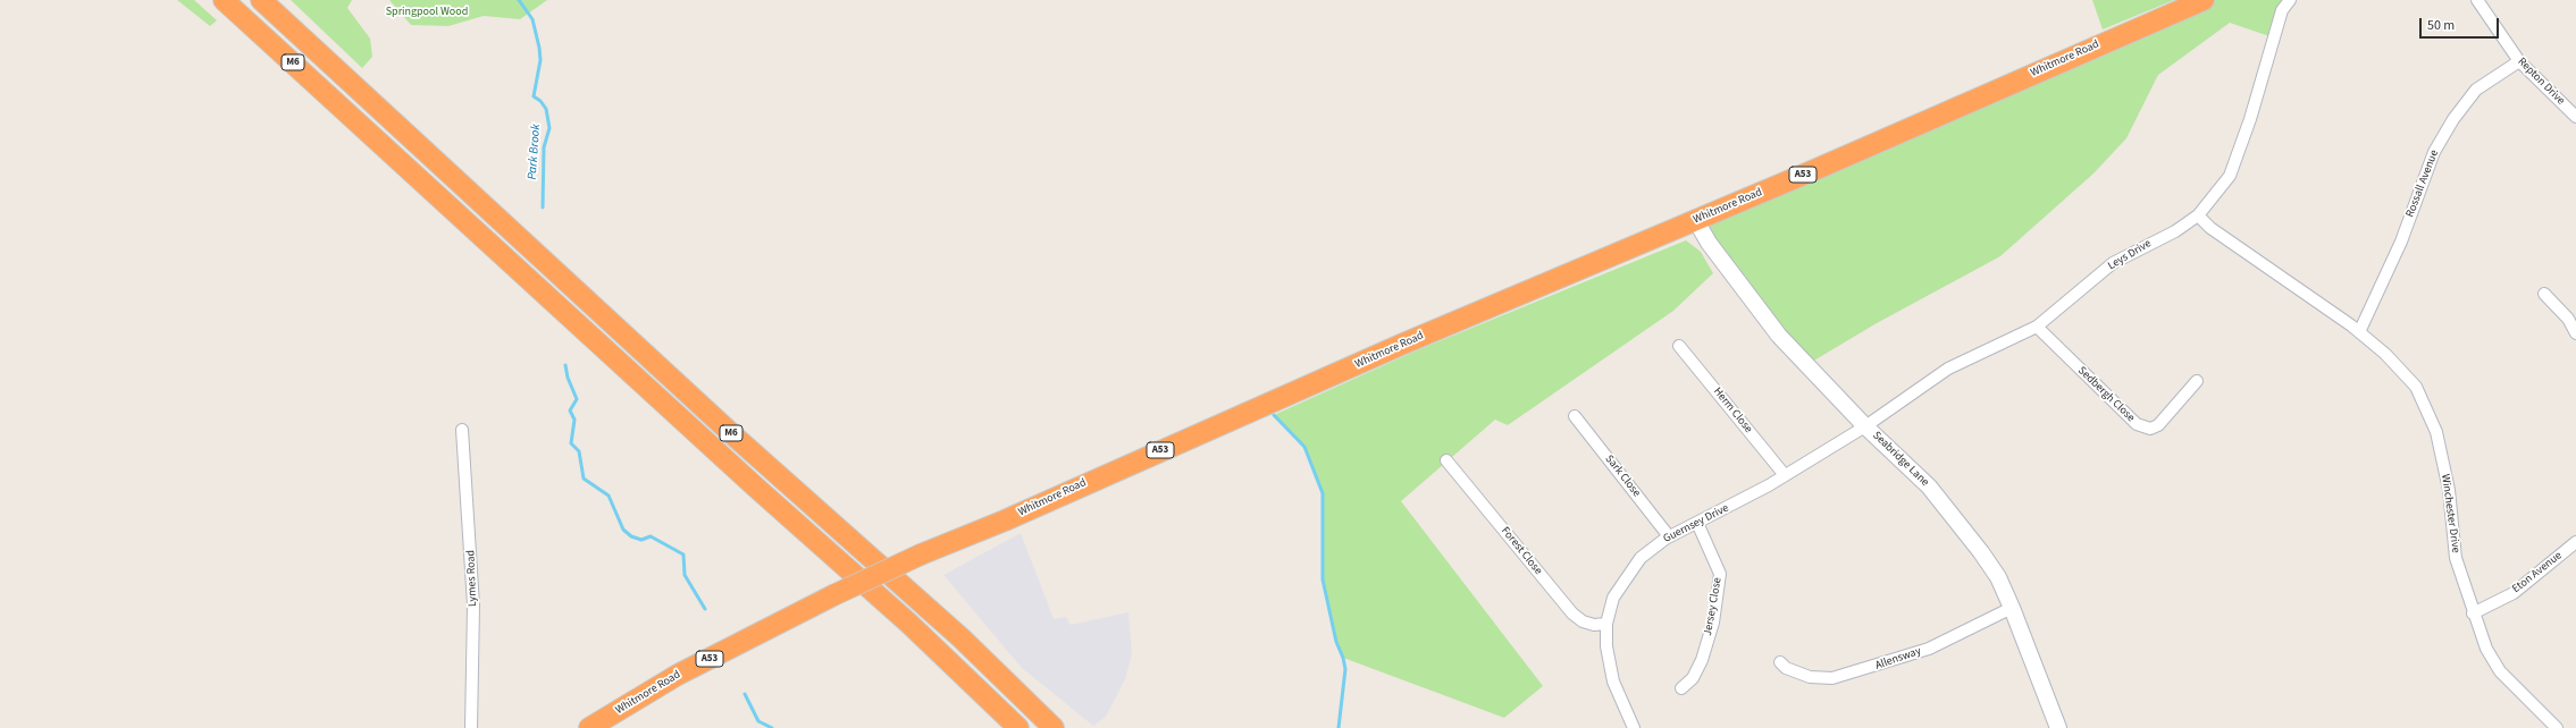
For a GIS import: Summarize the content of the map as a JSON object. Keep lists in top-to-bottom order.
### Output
{
  "streets": {
    "highway": ["Whitmore Road", "M6", "A53"],
    "street": [
      "Repton Drive",
      "Rossall Avenue",
      "Leys Drive",
      "Sedbergh Close",
      "Herm Close",
      "Seabridge Lane",
      "Sark Close",
      "Winchester Drive",
      "Guernsey Drive",
      "Forest Close",
      "Eton Avenue",
      "Lymes Road",
      "Jersey Close",
      "Allensway"
    ]
  },
  "crossings": [
    ["Whitmore Road", "Seabridge Lane"],
    ["Repton Drive", "Rossall Avenue"],
    ["Rossall Avenue", "Winchester Drive"],
    ["Leys Drive", "Sedbergh Close"],
    ["Leys Drive", "Seabridge Lane"],
    ["Leys Drive", "Winchester Drive"],
    ["Leys Drive", "Guernsey Drive"],
    ["Herm Close", "Guernsey Drive"],
    ["Seabridge Lane", "Guernsey Drive"],
    ["Seabridge Lane", "Allensway"],
    ["Sark Close", "Guernsey Drive"],
    ["Winchester Drive", "Eton Avenue"],
    ["Guernsey Drive", "Forest Close"],
    ["Guernsey Drive", "Jersey Close"]
  ],
  "water": ["Park Brook"],
  "parks": ["Springpool Wood"],
  "scale_bar": "50 m"
}
